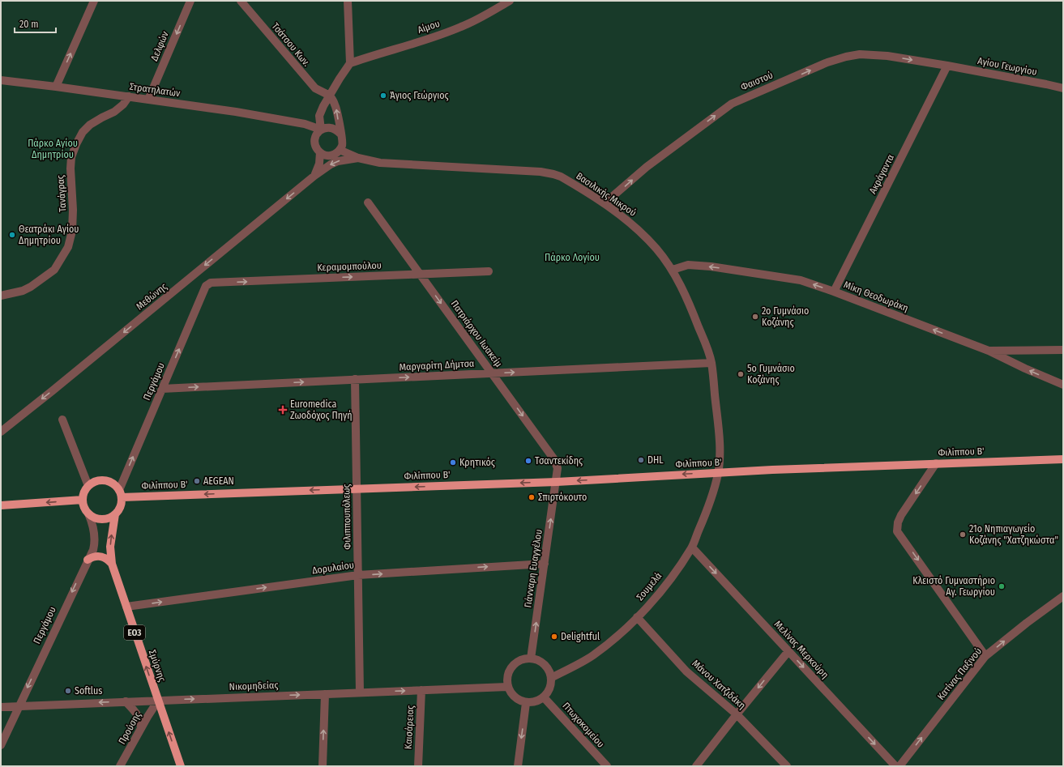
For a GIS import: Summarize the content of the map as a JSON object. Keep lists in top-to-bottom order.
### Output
{
  "streets": {
    "main road": ["Φιλίππου Β'", "ΕΟ3", "Σμύρνης"],
    "street": [
      "Αίμου",
      "Τσάτσου Κων.",
      "Δελφών",
      "Αγίου Γεωργίου",
      "Φαιστού",
      "Στρατηλατών",
      "Ακράγαντα",
      "Τανάγρας",
      "Βασιλικής Μικρού",
      "Κεραμομπούλου",
      "Μεθώνης",
      "Μίκη Θεοδωράκη",
      "Πατριάρχου Ιωακείμ",
      "Μαργαρίτη Δήμτσα",
      "Περγάμου",
      "Φιλιππουπόλεως",
      "Δορυλαίου",
      "Γιάνναρη Ευαγγέλου",
      "Σουμελά",
      "Μελίνας Μερκούρη",
      "Κατίνας Παξινού",
      "Μάνου Χατζιδάκη",
      "Νικομηδείας",
      "Πτωχοκομείου",
      "Καισάρειας",
      "Προύσης"
    ]
  },
  "crossings": [
    ["Δελφών", "Στρατηλατών"],
    ["Αγίου Γεωργίου", "Φαιστού"],
    ["Αγίου Γεωργίου", "Ακράγαντα"],
    ["Φαιστού", "Ακράγαντα"],
    ["Φαιστού", "Βασιλικής Μικρού"],
    ["Στρατηλατών", "Τανάγρας"],
    ["Στρατηλατών", "Βασιλικής Μικρού"],
    ["Ακράγαντα", "Μίκη Θεοδωράκη"],
    ["Βασιλικής Μικρού", "Μεθώνης"],
    ["Βασιλικής Μικρού", "Μίκη Θεοδωράκη"],
    ["Βασιλικής Μικρού", "Μαργαρίτη Δήμτσα"],
    ["Βασιλικής Μικρού", "Φιλίππου Β'"],
    ["Βασιλικής Μικρού", "Σουμελά"],
    ["Κεραμομπούλου", "Πατριάρχου Ιωακείμ"],
    ["Κεραμομπούλου", "Περγάμου"],
    ["Πατριάρχου Ιωακείμ", "Μαργαρίτη Δήμτσα"],
    ["Πατριάρχου Ιωακείμ", "Φιλίππου Β'"],
    ["Πατριάρχου Ιωακείμ", "Γιάνναρη Ευαγγέλου"],
    ["Μαργαρίτη Δήμτσα", "Περγάμου"],
    ["Μαργαρίτη Δήμτσα", "Φιλιππουπόλεως"],
    ["Περγάμου", "Φιλίππου Β'"],
    ["Περγάμου", "ΕΟ3"],
    ["Περγάμου", "Σμύρνης"],
    ["Περγάμου", "Νικομηδείας"],
    ["Φιλίππου Β'", "Φιλιππουπόλεως"],
    ["Φιλίππου Β'", "Γιάνναρη Ευαγγέλου"],
    ["Φιλίππου Β'", "Σουμελά"],
    ["Φιλίππου Β'", "ΕΟ3"],
    ["Φιλίππου Β'", "Σμύρνης"],
    ["Φιλιππουπόλεως", "Δορυλαίου"],
    ["Φιλιππουπόλεως", "Νικομηδείας"],
    ["Δορυλαίου", "Γιάνναρη Ευαγγέλου"],
    ["Δορυλαίου", "Σμύρνης"],
    ["Γιάνναρη Ευαγγέλου", "Σουμελά"],
    ["Γιάνναρη Ευαγγέλου", "Νικομηδείας"],
    ["Γιάνναρη Ευαγγέλου", "Πτωχοκομείου"],
    ["Σουμελά", "Μελίνας Μερκούρη"],
    ["Σουμελά", "Μάνου Χατζιδάκη"],
    ["Σουμελά", "Νικομηδείας"],
    ["Σουμελά", "Πτωχοκομείου"],
    ["ΕΟ3", "Σμύρνης"],
    ["Σμύρνης", "Νικομηδείας"],
    ["Σμύρνης", "Προύσης"],
    ["Νικομηδείας", "Πτωχοκομείου"],
    ["Νικομηδείας", "Καισάρειας"],
    ["Νικομηδείας", "Προύσης"]
  ],
  "one_way": [
    "Δελφών",
    "Φαιστού",
    "Κεραμομπούλου",
    "Μεθώνης",
    "Μίκη Θεοδωράκη",
    "Πατριάρχου Ιωακείμ",
    "Μαργαρίτη Δήμτσα",
    "Φιλίππου Β'",
    "Δορυλαίου",
    "Γιάνναρη Ευαγγέλου",
    "Μελίνας Μερκούρη",
    "Σμύρνης",
    "Κατίνας Παξινού"
  ],
  "parks": ["Πάρκο Αγίου Δημητρίου", "Πάρκο Λογίου"],
  "places": {
    "other": [
      "Άγιος Γεώργιος",
      "Θεατράκι Αγίου Δημητρίου",
      "2o Γυμνάσιο Κοζάνης",
      "5o Γυμνάσιο Κοζάνης",
      "DHL",
      "Τσαντεκίδης",
      "Κρητικός",
      "AEGEAN",
      "Σπιρτόκουτο",
      "21ο Νηπιαγωγείο Κοζάνης \"Χατζηκώστα\"",
      "Κλειστό Γυμναστήριο Αγ. Γεωργίου",
      "Delightful",
      "Softlus"
    ],
    "health": ["Euromedica Ζωοδόχος Πηγή"]
  },
  "scale_bar": "20 m"
}
